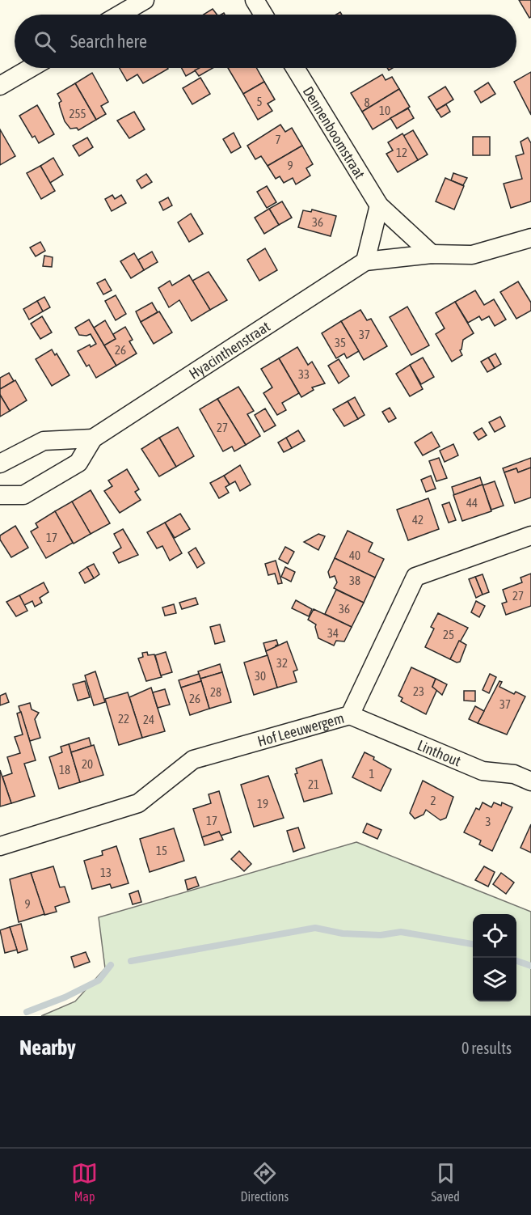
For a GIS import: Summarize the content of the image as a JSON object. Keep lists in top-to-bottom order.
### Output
{
  "streets": {
    "street": [
      "Dennenboomstraat",
      "Hyacinthenstraat",
      "Hof Leeuwergem",
      "Linthout"
    ]
  },
  "crossings": [
    ["Hof Leeuwergem", "Linthout"]
  ],
  "house_numbers": [
    "5",
    "8",
    "10",
    "255",
    "7",
    "12",
    "9",
    "36",
    "37",
    "35",
    "26",
    "33",
    "27",
    "44",
    "42",
    "17",
    "40",
    "38",
    "27",
    "36",
    "34",
    "25",
    "32",
    "30",
    "23",
    "28",
    "26",
    "37",
    "22",
    "24",
    "20",
    "18",
    "1",
    "21",
    "2",
    "19",
    "17",
    "3",
    "15",
    "13",
    "9"
  ],
  "page": {
    "search": "Search here",
    "heading": ["Nearby", "0 results"],
    "nav": ["Map", "Directions", "Saved"]
  }
}
